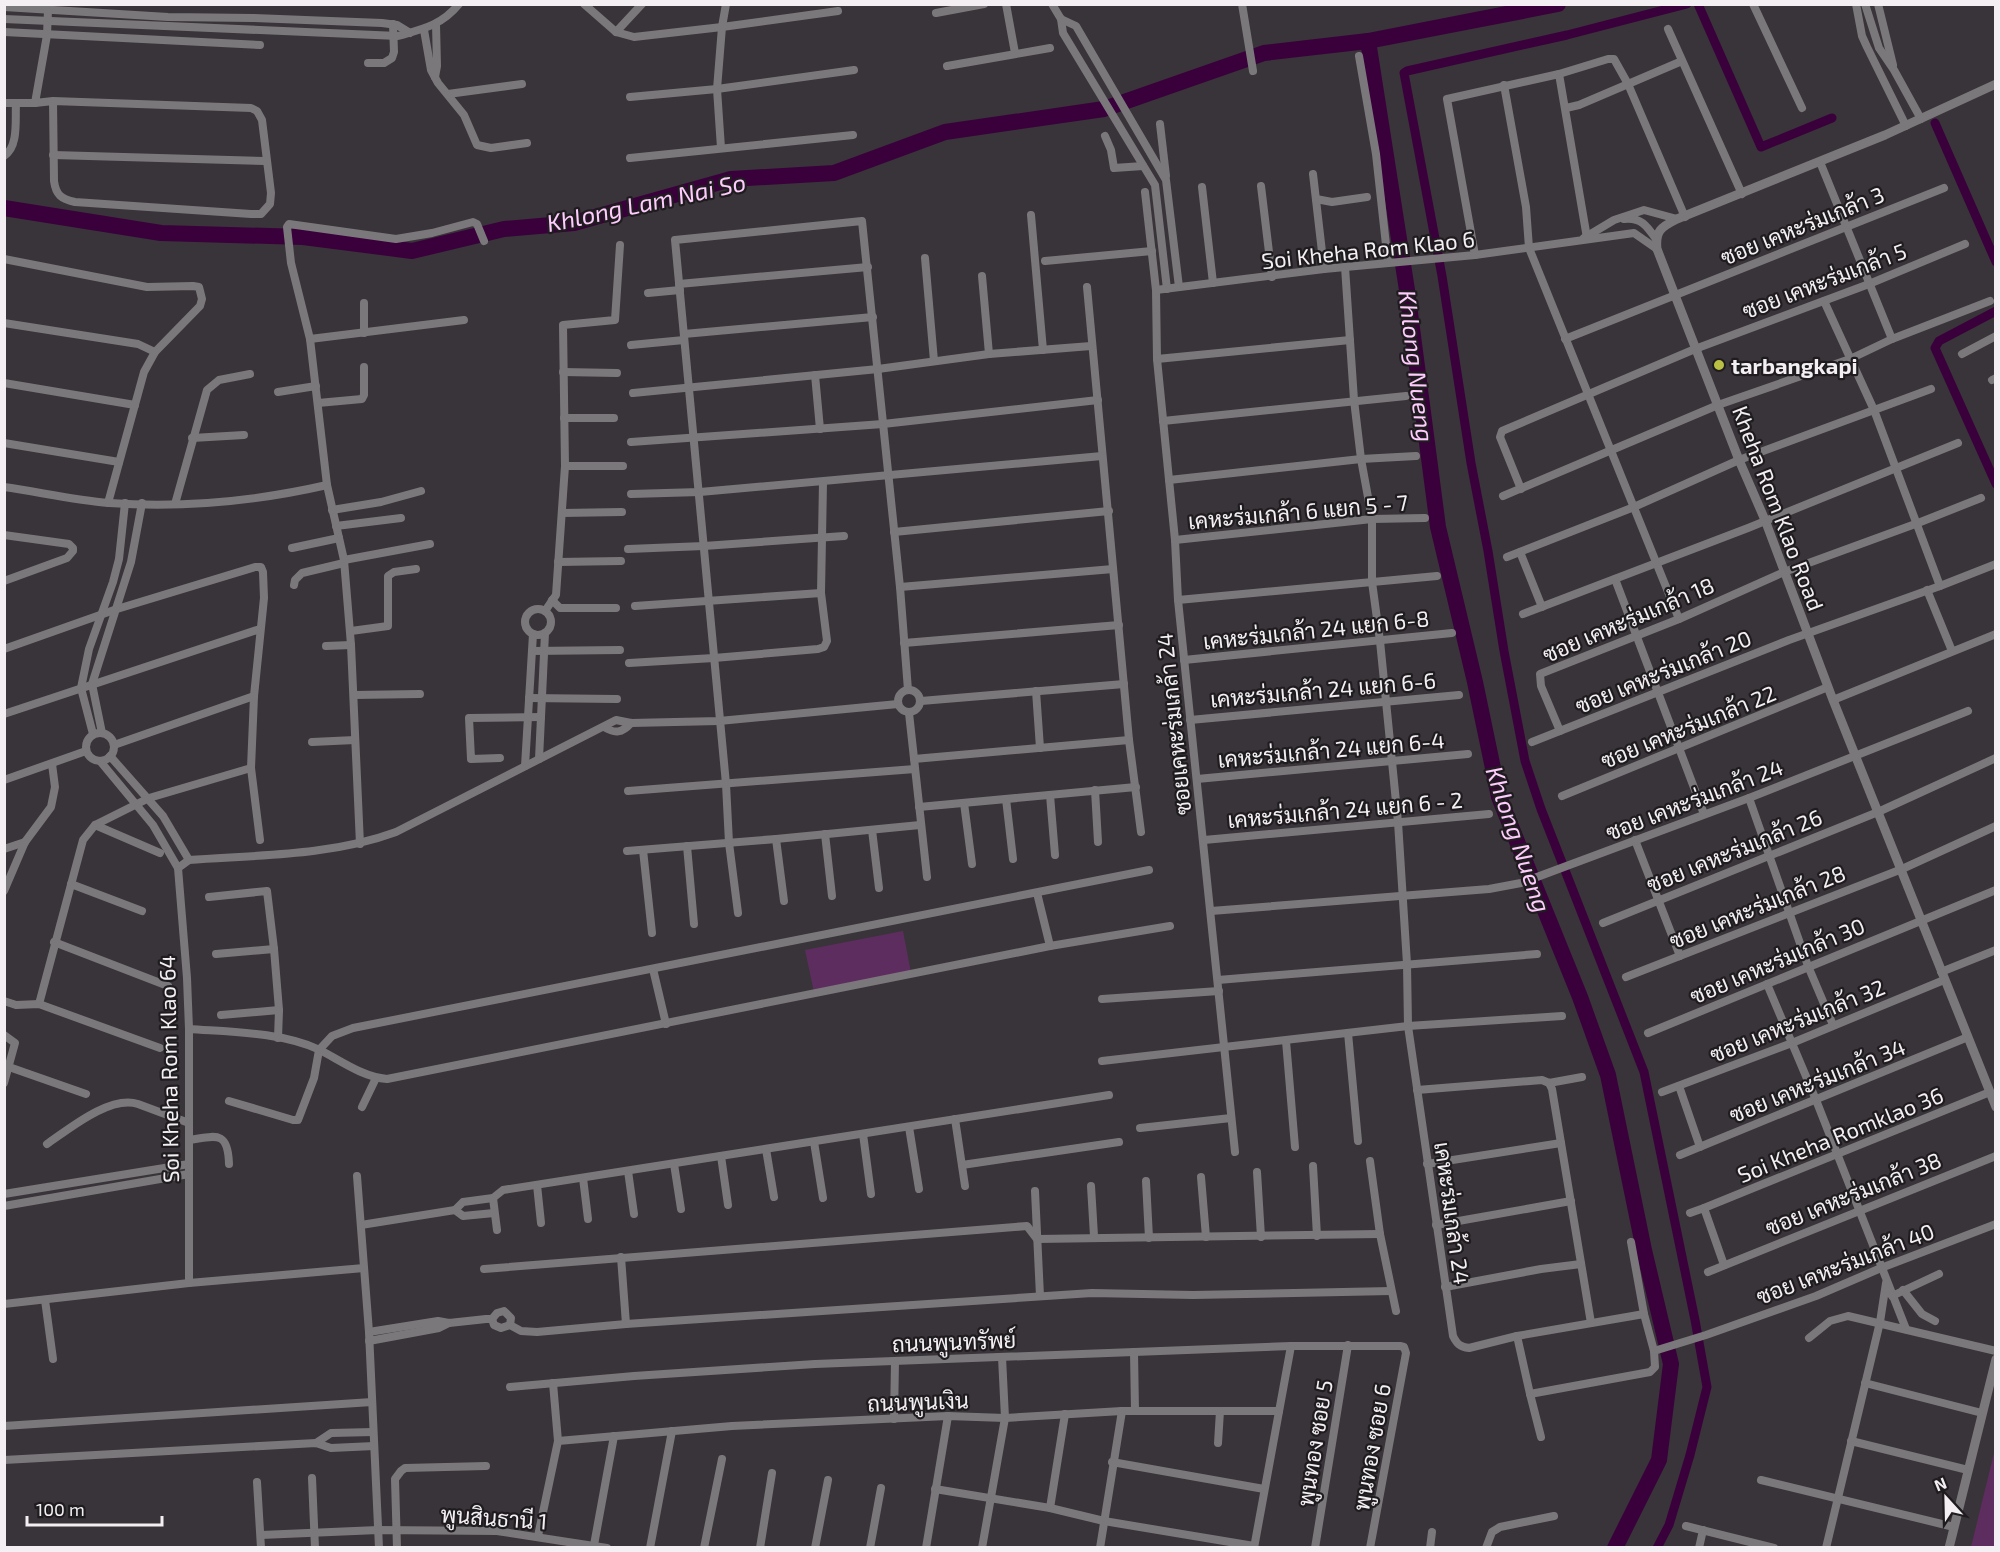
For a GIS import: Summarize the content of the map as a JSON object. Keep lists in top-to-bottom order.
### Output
{
  "streets": {
    "street": [
      "ซอย เคหะร่มเกล้า 3",
      "Soi Kheha Rom Klao 6",
      "ซอย เคหะร่มเกล้า 5",
      "Kheha Rom Klao Road",
      "เคหะร่มเกล้า 6 แยก 5 - 7",
      "ซอย เคหะร่มเกล้า 18",
      "เคหะร่มเกล้า 24 แยก 6-8",
      "ซอย เคหะร่มเกล้า 20",
      "เคหะร่มเกล้า 24 แยก 6-6",
      "ซอยเคหะร่มเกล้า 24",
      "ซอย เคหะร่มเกล้า 22",
      "เคหะร่มเกล้า 24 แยก 6-4",
      "ซอย เคหะร่มเกล้า 24",
      "เคหะร่มเกล้า 24 แยก 6 - 2",
      "ซอย เคหะร่มเกล้า 26",
      "ซอย เคหะร่มเกล้า 28",
      "ซอย เคหะร่มเกล้า 30",
      "ซอย เคหะร่มเกล้า 32",
      "Soi Kheha Rom Klao 64",
      "ซอย เคหะร่มเกล้า 34",
      "Soi Kheha Romklao 36",
      "ซอย เคหะร่มเกล้า 38",
      "เคหะร่มเกล้า 24",
      "ซอย เคหะร่มเกล้า 40",
      "ถนนพูนทรัพย์",
      "ถนนพูนเงิน",
      "พูนทอง ซอย 5",
      "พูนทอง ซอย 6",
      "พูนสินธานี 1"
    ]
  },
  "crossings": [
    ["ซอย เคหะร่มเกล้า 3", "Kheha Rom Klao Road"],
    ["Soi Kheha Rom Klao 6", "Kheha Rom Klao Road"],
    ["Soi Kheha Rom Klao 6", "ซอยเคหะร่มเกล้า 24"],
    ["Soi Kheha Rom Klao 6", "เคหะร่มเกล้า 24"],
    ["ซอย เคหะร่มเกล้า 5", "Kheha Rom Klao Road"],
    ["Kheha Rom Klao Road", "ซอย เคหะร่มเกล้า 18"],
    ["Kheha Rom Klao Road", "ซอย เคหะร่มเกล้า 20"],
    ["Kheha Rom Klao Road", "ซอย เคหะร่มเกล้า 22"],
    ["Kheha Rom Klao Road", "ซอย เคหะร่มเกล้า 24"],
    ["Kheha Rom Klao Road", "ซอย เคหะร่มเกล้า 26"],
    ["Kheha Rom Klao Road", "ซอย เคหะร่มเกล้า 28"],
    ["Kheha Rom Klao Road", "ซอย เคหะร่มเกล้า 30"],
    ["Kheha Rom Klao Road", "ซอย เคหะร่มเกล้า 32"],
    ["Kheha Rom Klao Road", "ซอย เคหะร่มเกล้า 34"],
    ["Kheha Rom Klao Road", "Soi Kheha Romklao 36"],
    ["เคหะร่มเกล้า 6 แยก 5 - 7", "ซอยเคหะร่มเกล้า 24"],
    ["เคหะร่มเกล้า 6 แยก 5 - 7", "เคหะร่มเกล้า 24"],
    ["ซอย เคหะร่มเกล้า 18", "ซอย เคหะร่มเกล้า 20"],
    ["เคหะร่มเกล้า 24 แยก 6-8", "ซอยเคหะร่มเกล้า 24"],
    ["เคหะร่มเกล้า 24 แยก 6-8", "เคหะร่มเกล้า 24"],
    ["เคหะร่มเกล้า 24 แยก 6-6", "ซอยเคหะร่มเกล้า 24"],
    ["เคหะร่มเกล้า 24 แยก 6-6", "เคหะร่มเกล้า 24"],
    ["ซอยเคหะร่มเกล้า 24", "เคหะร่มเกล้า 24 แยก 6-4"],
    ["ซอยเคหะร่มเกล้า 24", "ซอย เคหะร่มเกล้า 24"],
    ["ซอยเคหะร่มเกล้า 24", "เคหะร่มเกล้า 24 แยก 6 - 2"],
    ["เคหะร่มเกล้า 24 แยก 6-4", "เคหะร่มเกล้า 24"],
    ["ซอย เคหะร่มเกล้า 24", "เคหะร่มเกล้า 24"],
    ["เคหะร่มเกล้า 24 แยก 6 - 2", "เคหะร่มเกล้า 24"],
    ["ถนนพูนทรัพย์", "พูนทอง ซอย 5"],
    ["ถนนพูนทรัพย์", "พูนทอง ซอย 6"]
  ],
  "water": ["Khlong Lam Nai So", "Khlong Nueng"],
  "places": ["tarbangkapi"],
  "scale_bar": "100 m",
  "north": "top"
}
